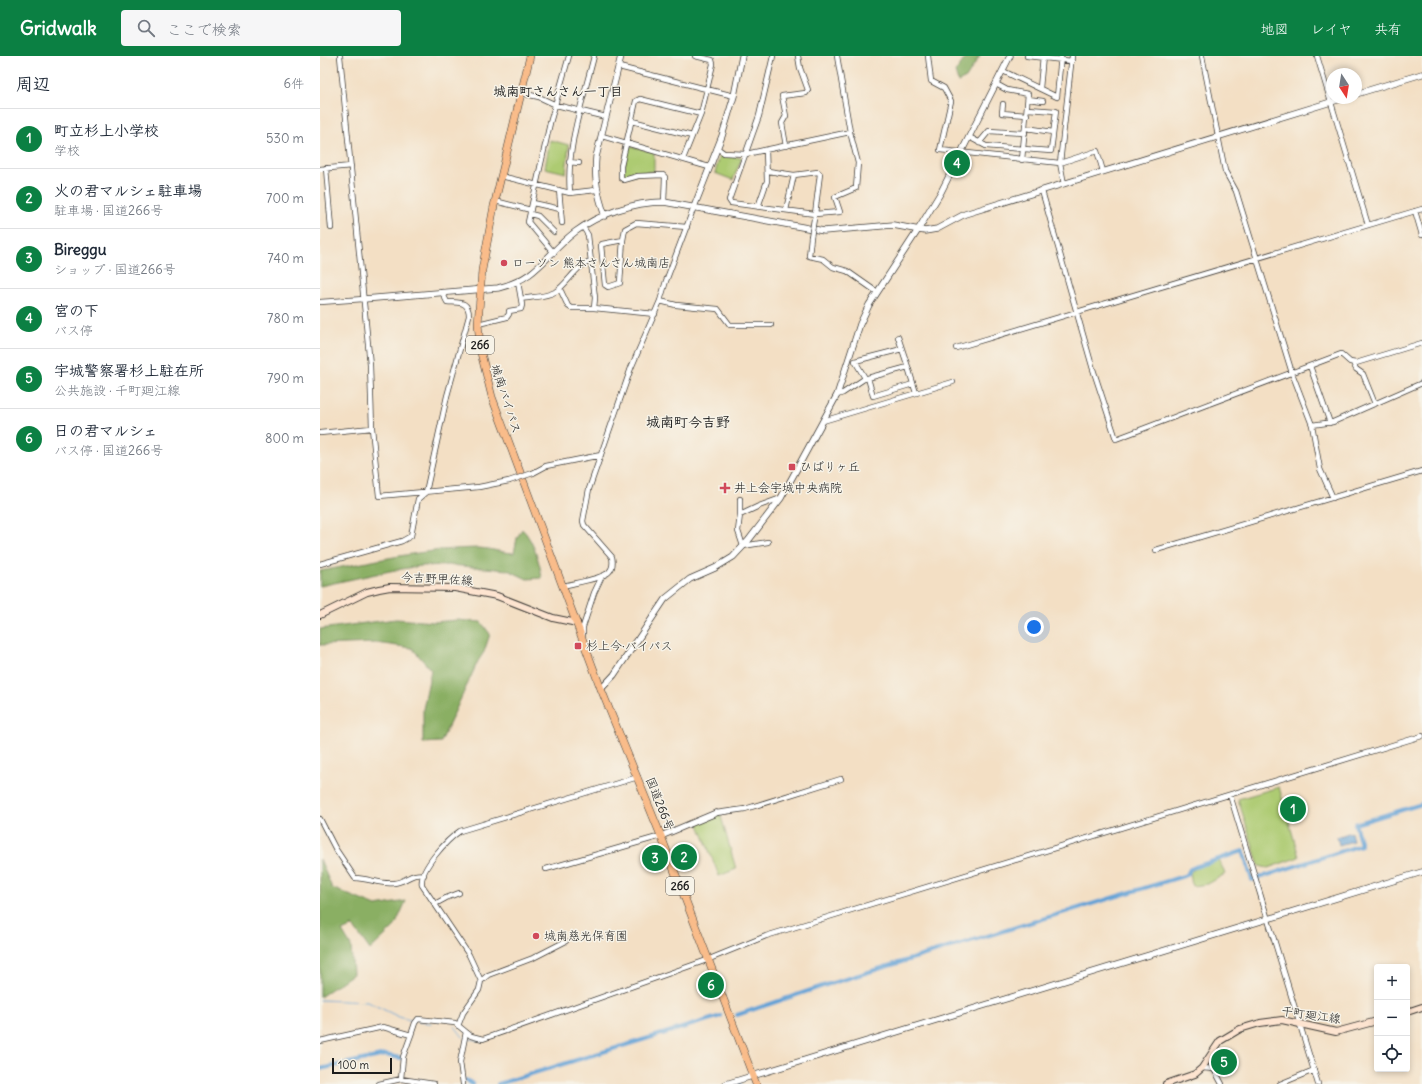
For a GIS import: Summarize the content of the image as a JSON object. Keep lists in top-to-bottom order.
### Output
{
  "streets": {
    "highway": ["266", "城南バイパス", "国道266号"],
    "main road": ["今吉野甲佐線", "千町廻江線"]
  },
  "crossings": [
    ["城南バイパス", "今吉野甲佐線"],
    ["城南バイパス", "国道266号"],
    ["今吉野甲佐線", "国道266号"]
  ],
  "districts": ["城南町さんさん一丁目", "城南町今吉野"],
  "places": {
    "other": ["ローソン 熊本さんさん城南店", "城南慈光保育園"],
    "transit": ["ひばりヶ丘", "杉上今·バイパス"],
    "health": ["井上会宇城中央病院"]
  },
  "scale_bar": "100 m",
  "north": "bottom",
  "page": {
    "header": "Gridwalk",
    "search": "ここで検索",
    "nav": ["地図", "レイヤ", "共有"],
    "heading": ["周辺", "6件"],
    "list": [
      {
        "mark": "1",
        "name": "町立杉上小学校",
        "note": "学校",
        "value": "530 m"
      },
      {
        "mark": "2",
        "name": "火の君マルシェ駐車場",
        "note": "駐車場 · 国道266号",
        "value": "700 m"
      },
      {
        "mark": "3",
        "name": "Bireggu",
        "note": "ショップ · 国道266号",
        "value": "740 m"
      },
      {
        "mark": "4",
        "name": "宮の下",
        "note": "バス停",
        "value": "780 m"
      },
      {
        "mark": "5",
        "name": "宇城警察署杉上駐在所",
        "note": "公共施設 · 千町廻江線",
        "value": "790 m"
      },
      {
        "mark": "6",
        "name": "日の君マルシェ",
        "note": "バス停 · 国道266号",
        "value": "800 m"
      }
    ],
    "pins": [
      "4",
      "1",
      "2",
      "3",
      "6",
      "5"
    ],
    "map_buttons": ["+", "−"],
    "scale": "100 m"
  }
}
